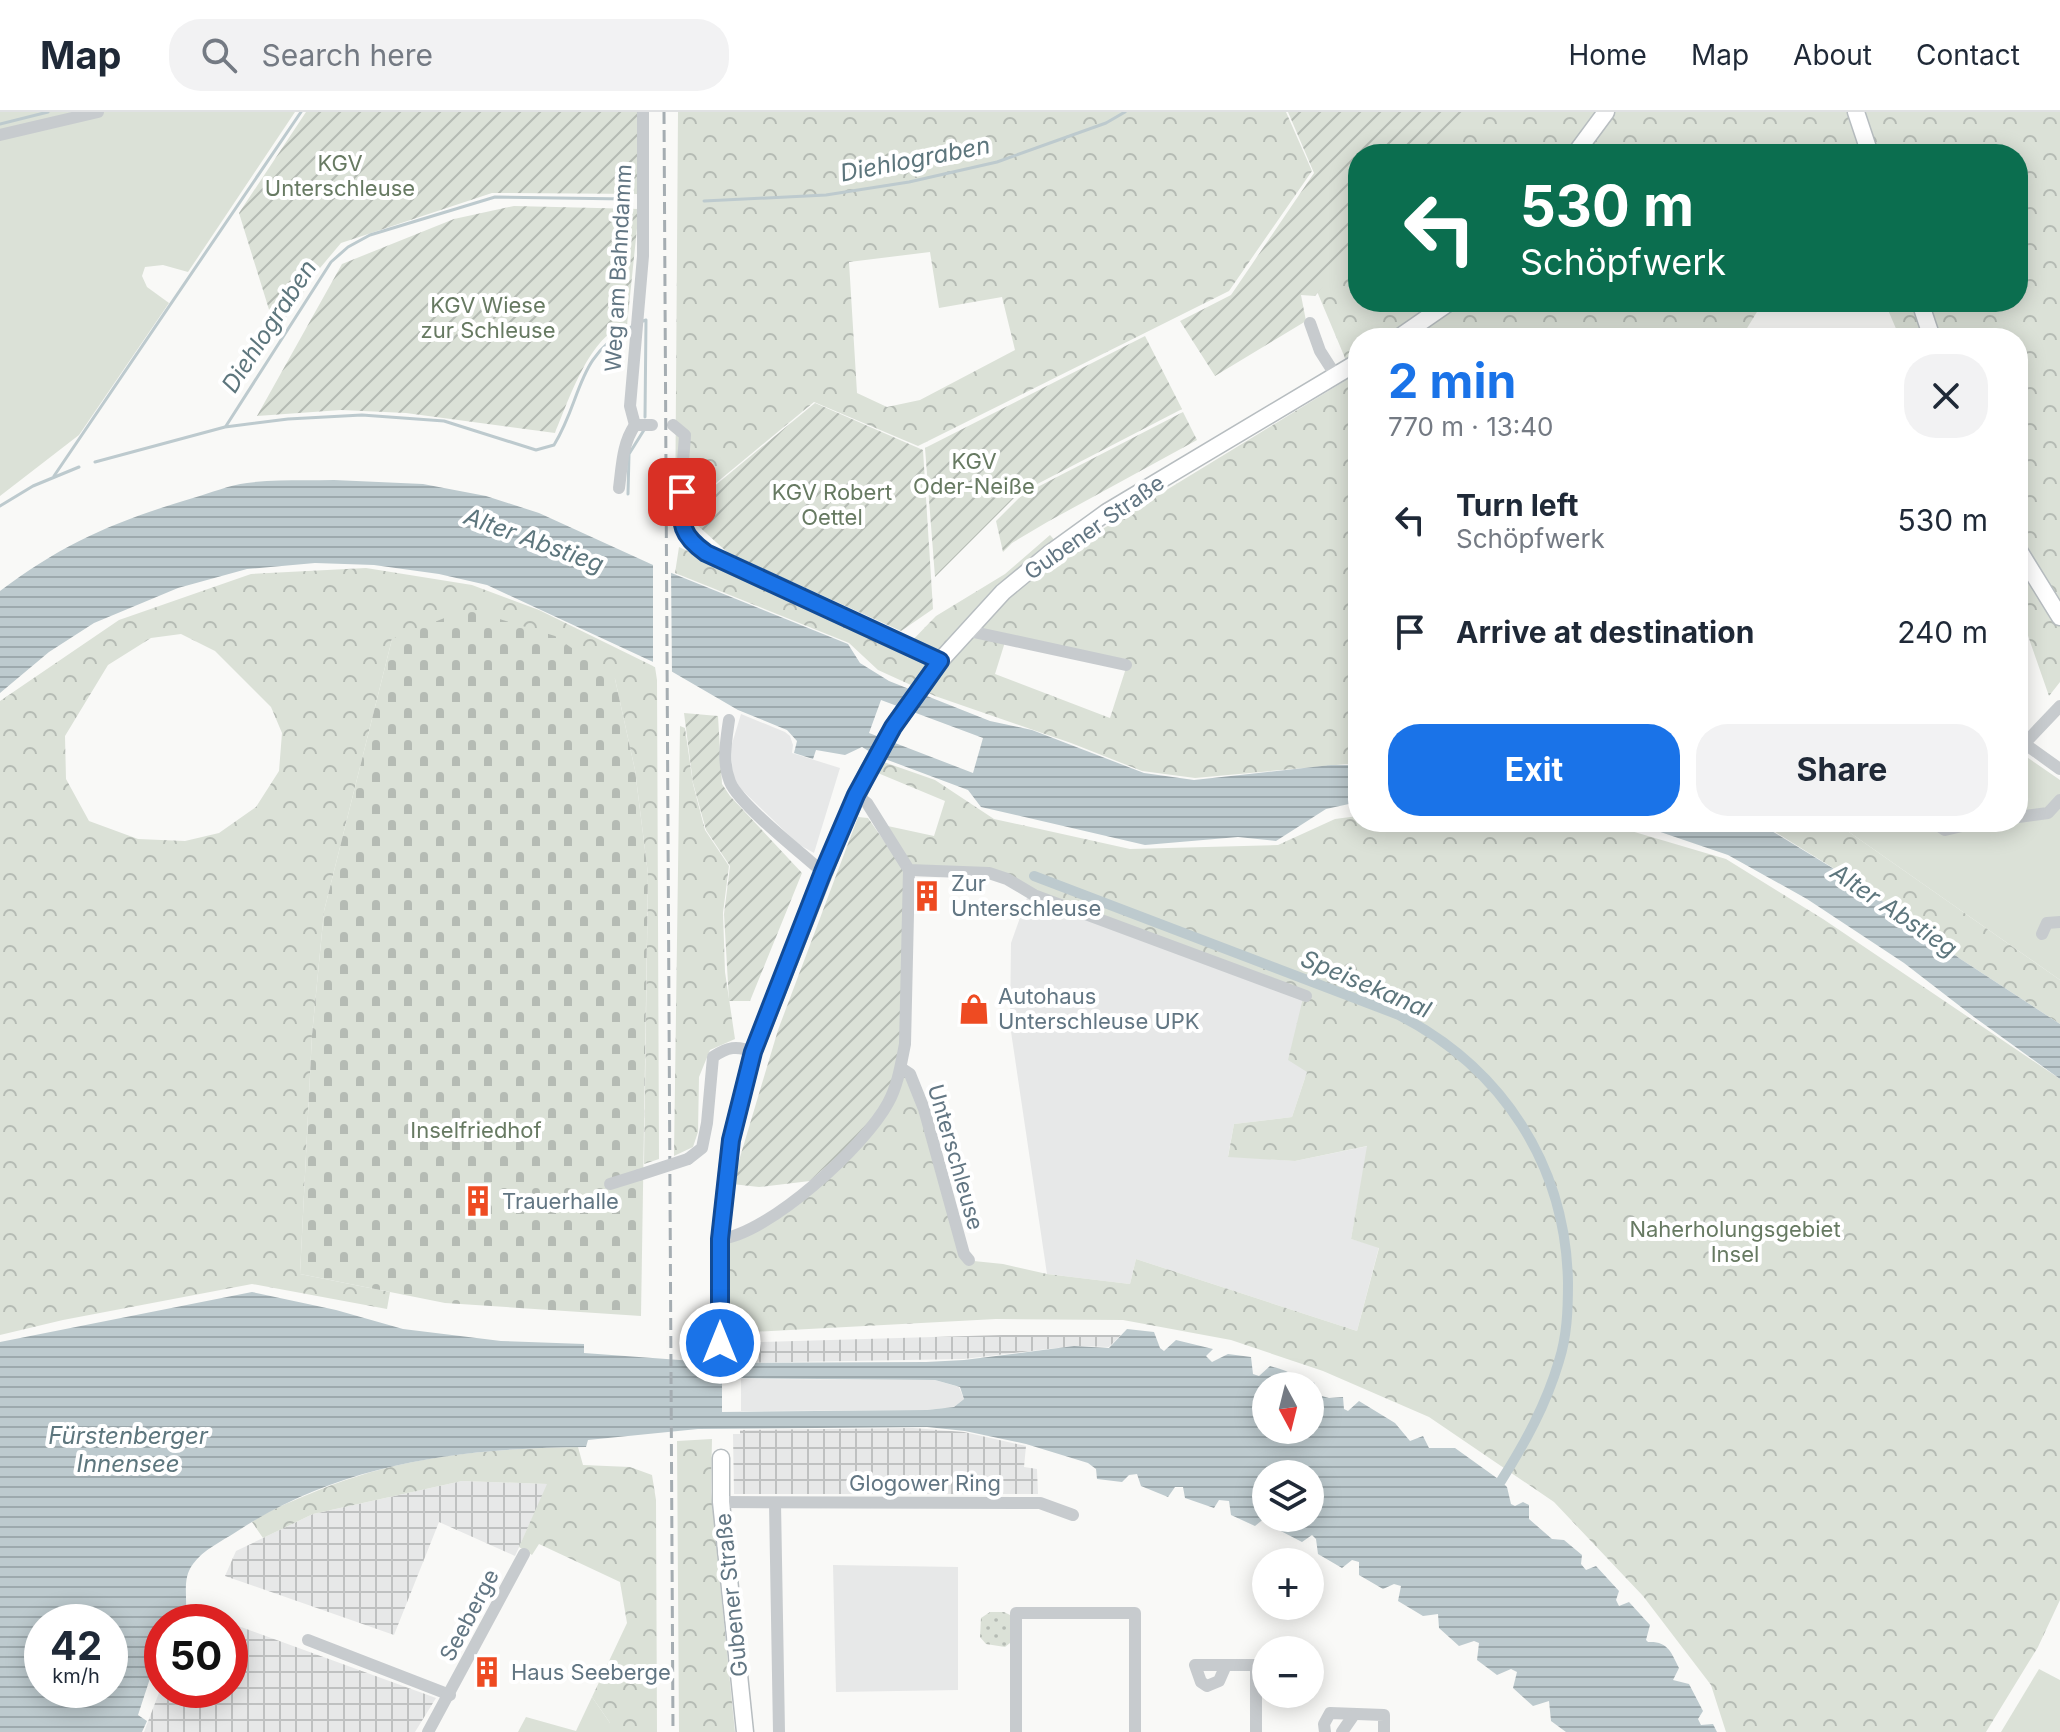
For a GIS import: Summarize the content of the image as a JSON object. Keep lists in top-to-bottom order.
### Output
{
  "streets": {
    "main road": ["Gubener Straße"],
    "street": [
      "Weg am Bahndamm",
      "Unterschleuse",
      "Glogower Ring",
      "Seeberge"
    ]
  },
  "crossings": [
    ["Gubener Straße", "Unterschleuse"],
    ["Gubener Straße", "Glogower Ring"]
  ],
  "water": [
    "Diehlograben",
    "Alter Abstieg",
    "Speisekanal",
    "Fürstenberger Innensee"
  ],
  "parks": [
    "KGV Unterschleuse",
    "KGV Wiese zur Schleuse",
    "KGV Oder-Neiße",
    "KGV Robert Oettel",
    "Inselfriedhof",
    "Naherholungsgebiet Insel"
  ],
  "places": {
    "building": ["Zur Unterschleuse", "Trauerhalle", "Haus Seeberge"],
    "shop": ["Autohaus Unterschleuse UPK"]
  },
  "north": "bottom",
  "page": {
    "header": "Map",
    "search": "Search here",
    "nav": [
      "Home",
      "Map",
      "About",
      "Contact"
    ],
    "turn": ["530 m", "Schöpfwerk"],
    "heading": ["2 min", "770 m · 13:40"],
    "list": [
      {
        "name": "Turn left",
        "note": "Schöpfwerk",
        "value": "530 m"
      },
      {
        "name": "Arrive at destination",
        "value": "240 m"
      }
    ],
    "buttons": ["Exit", "Share"],
    "map_buttons": ["+", "−"],
    "speed": "42 km/h",
    "limit": "50"
  }
}
